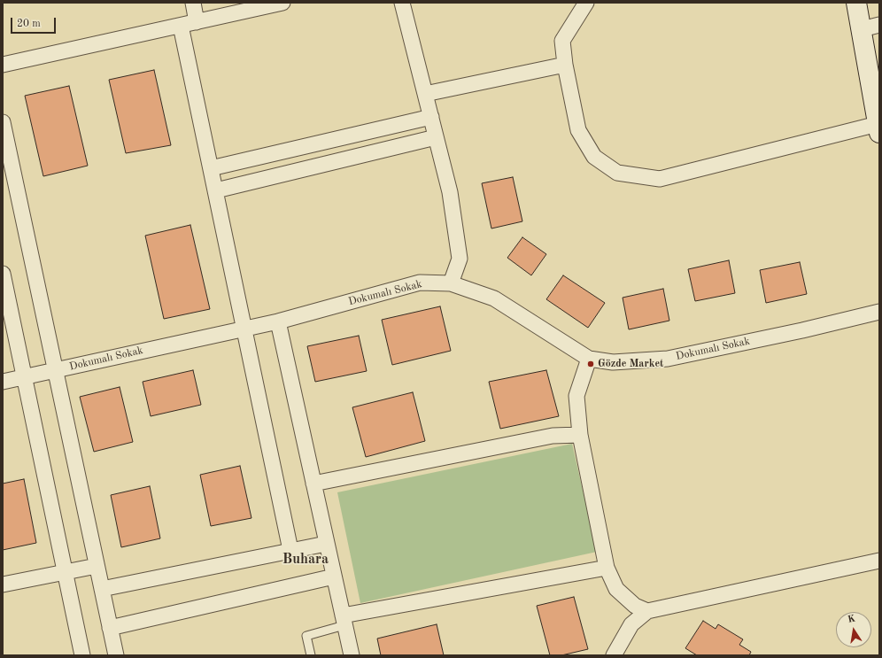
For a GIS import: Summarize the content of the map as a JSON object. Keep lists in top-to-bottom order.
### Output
{
  "streets": {
    "street": ["Dokumalı Sokak"]
  },
  "districts": ["Buhara"],
  "places": ["Gözde Market"],
  "scale_bar": "20 m",
  "north": "top"
}
